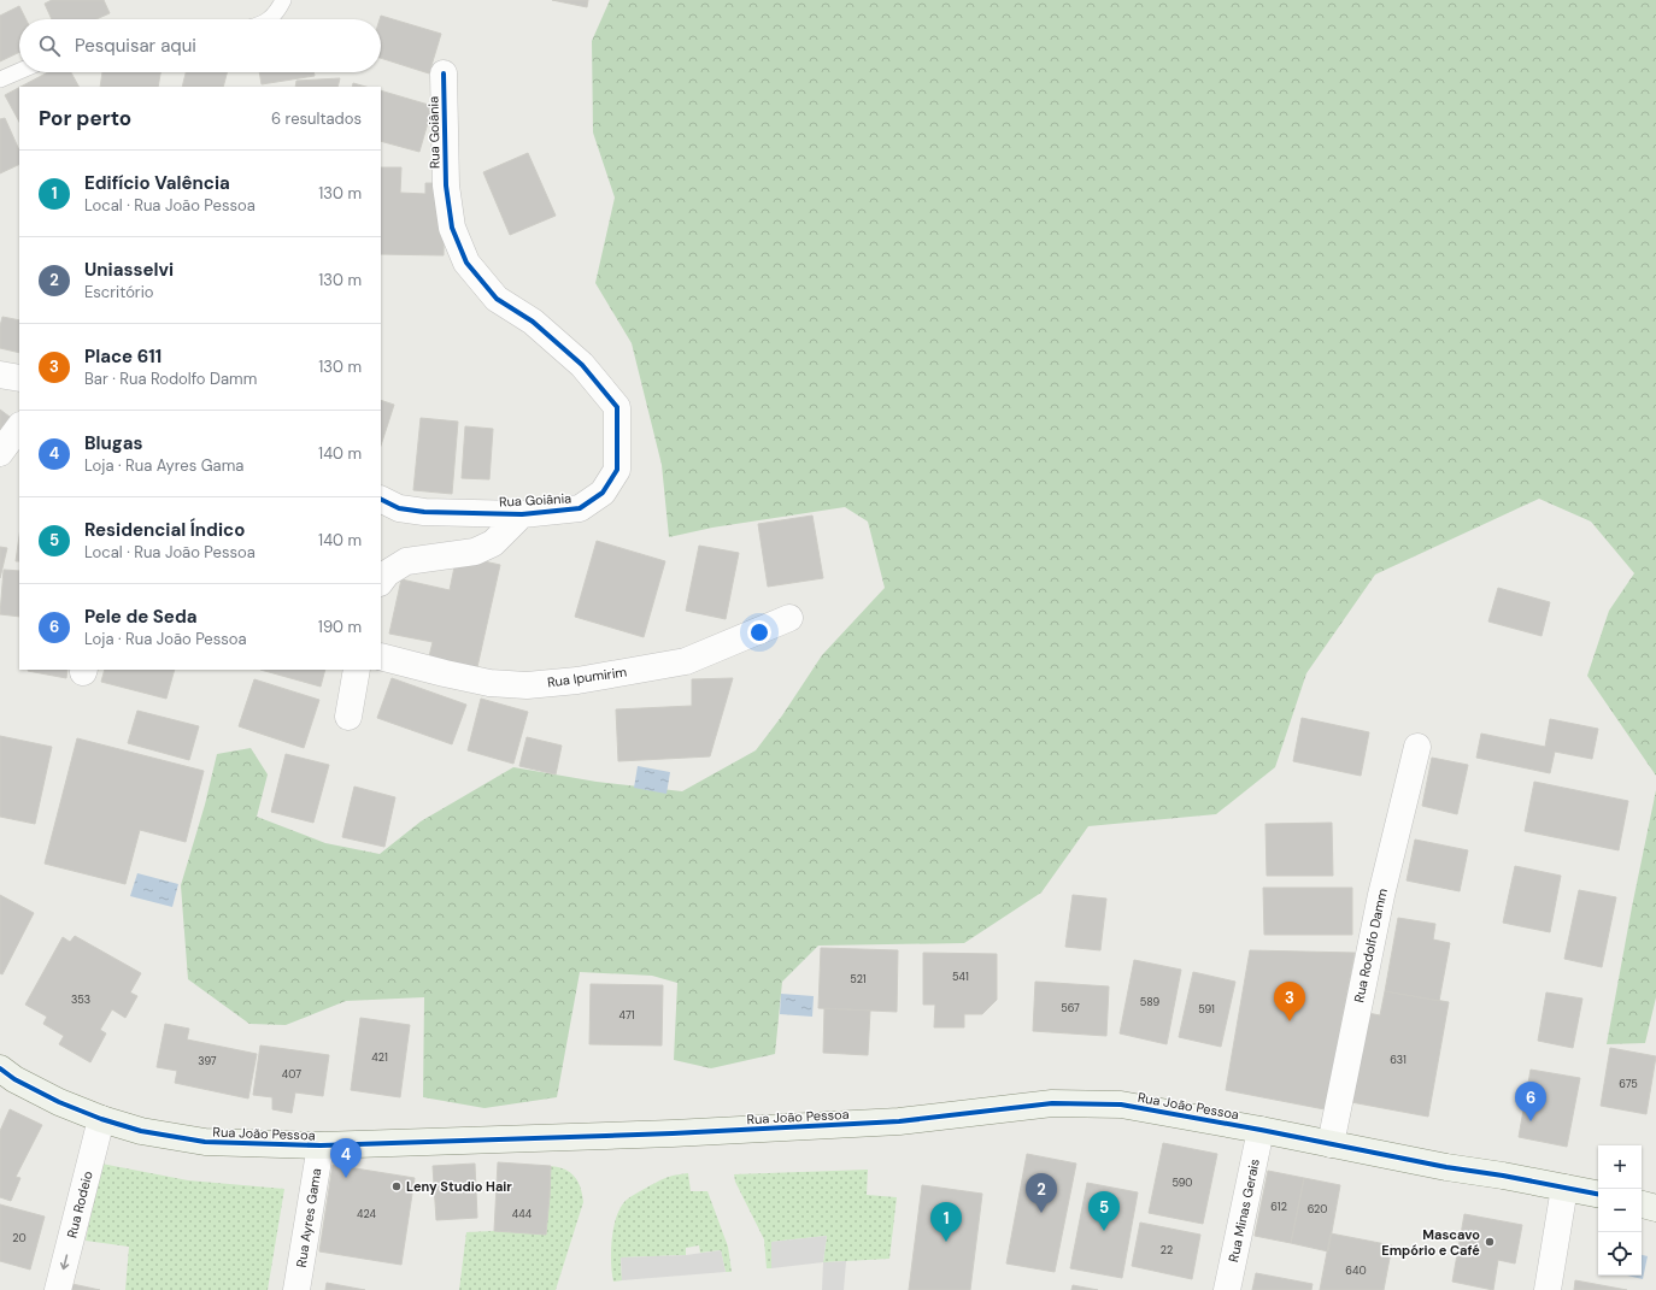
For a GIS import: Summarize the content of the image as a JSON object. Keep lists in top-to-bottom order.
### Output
{
  "streets": {
    "main road": ["Rua João Pessoa"],
    "street": [
      "Rua Goiânia",
      "Rua Ipumirim",
      "Rua Rodolfo Damm",
      "Rua Rodeio",
      "Rua Minas Gerais",
      "Rua Ayres Gama"
    ]
  },
  "crossings": [
    ["Rua Rodolfo Damm", "Rua João Pessoa"],
    ["Rua João Pessoa", "Rua Rodeio"],
    ["Rua João Pessoa", "Rua Minas Gerais"],
    ["Rua João Pessoa", "Rua Ayres Gama"]
  ],
  "one_way": ["Rua Rodeio"],
  "places": ["Leny Studio Hair", "Mascavo Empório e Café"],
  "house_numbers": [
    "541",
    "521",
    "353",
    "589",
    "567",
    "591",
    "471",
    "421",
    "631",
    "397",
    "407",
    "675",
    "590",
    "612",
    "620",
    "424",
    "444",
    "20",
    "22",
    "640"
  ],
  "page": {
    "search": "Pesquisar aqui",
    "heading": ["Por perto", "6 resultados"],
    "list": [
      {
        "mark": "1",
        "name": "Edifício Valência",
        "note": "Local · Rua João Pessoa",
        "value": "130 m"
      },
      {
        "mark": "2",
        "name": "Uniasselvi",
        "note": "Escritório",
        "value": "130 m"
      },
      {
        "mark": "3",
        "name": "Place 611",
        "note": "Bar · Rua Rodolfo Damm",
        "value": "130 m"
      },
      {
        "mark": "4",
        "name": "Blugas",
        "note": "Loja · Rua Ayres Gama",
        "value": "140 m"
      },
      {
        "mark": "5",
        "name": "Residencial Índico",
        "note": "Local · Rua João Pessoa",
        "value": "140 m"
      },
      {
        "mark": "6",
        "name": "Pele de Seda",
        "note": "Loja · Rua João Pessoa",
        "value": "190 m"
      }
    ],
    "pins": [
      "3",
      "6",
      "4",
      "2",
      "5",
      "1"
    ],
    "map_buttons": ["+", "−"]
  }
}
